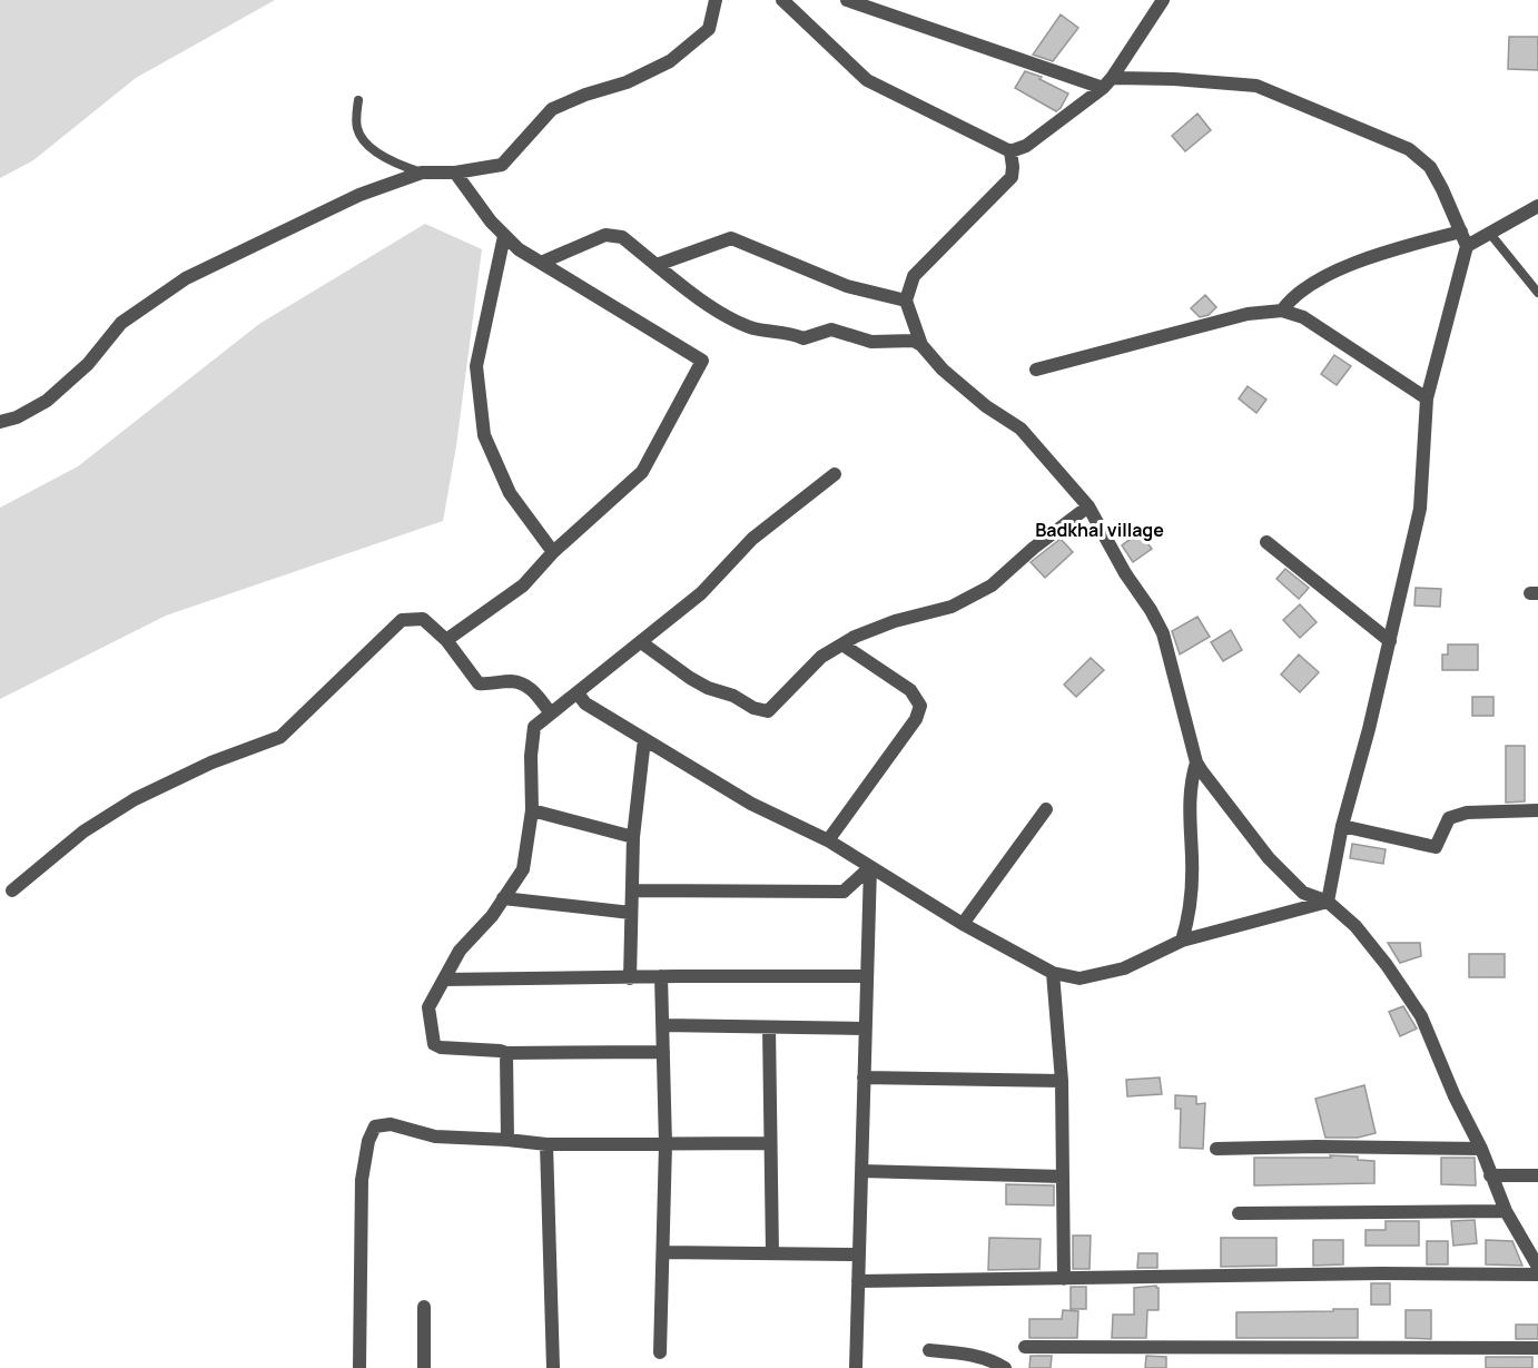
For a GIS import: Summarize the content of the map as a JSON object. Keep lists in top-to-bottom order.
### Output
{
  "districts": ["Badkhal village"]
}
